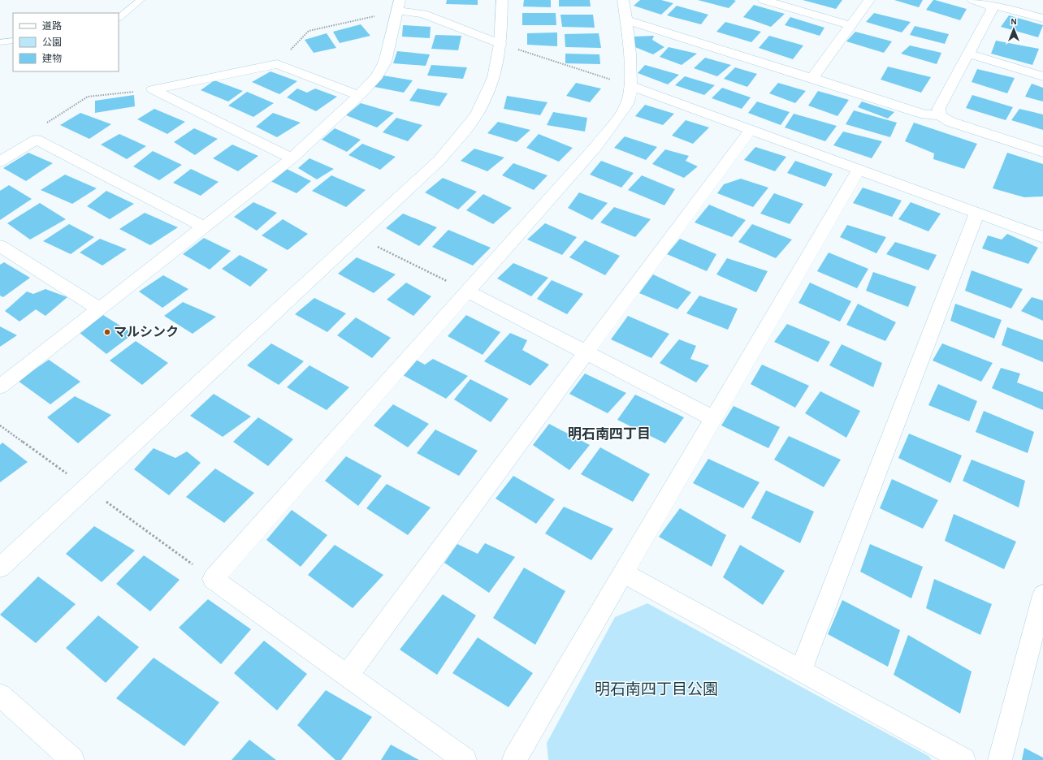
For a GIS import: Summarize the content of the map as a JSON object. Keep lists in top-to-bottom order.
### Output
{
  "districts": ["明石南四丁目"],
  "parks": ["明石南四丁目公園"],
  "places": ["マルシンク"],
  "legend": ["道路", "公園", "建物"],
  "north": "top"
}
